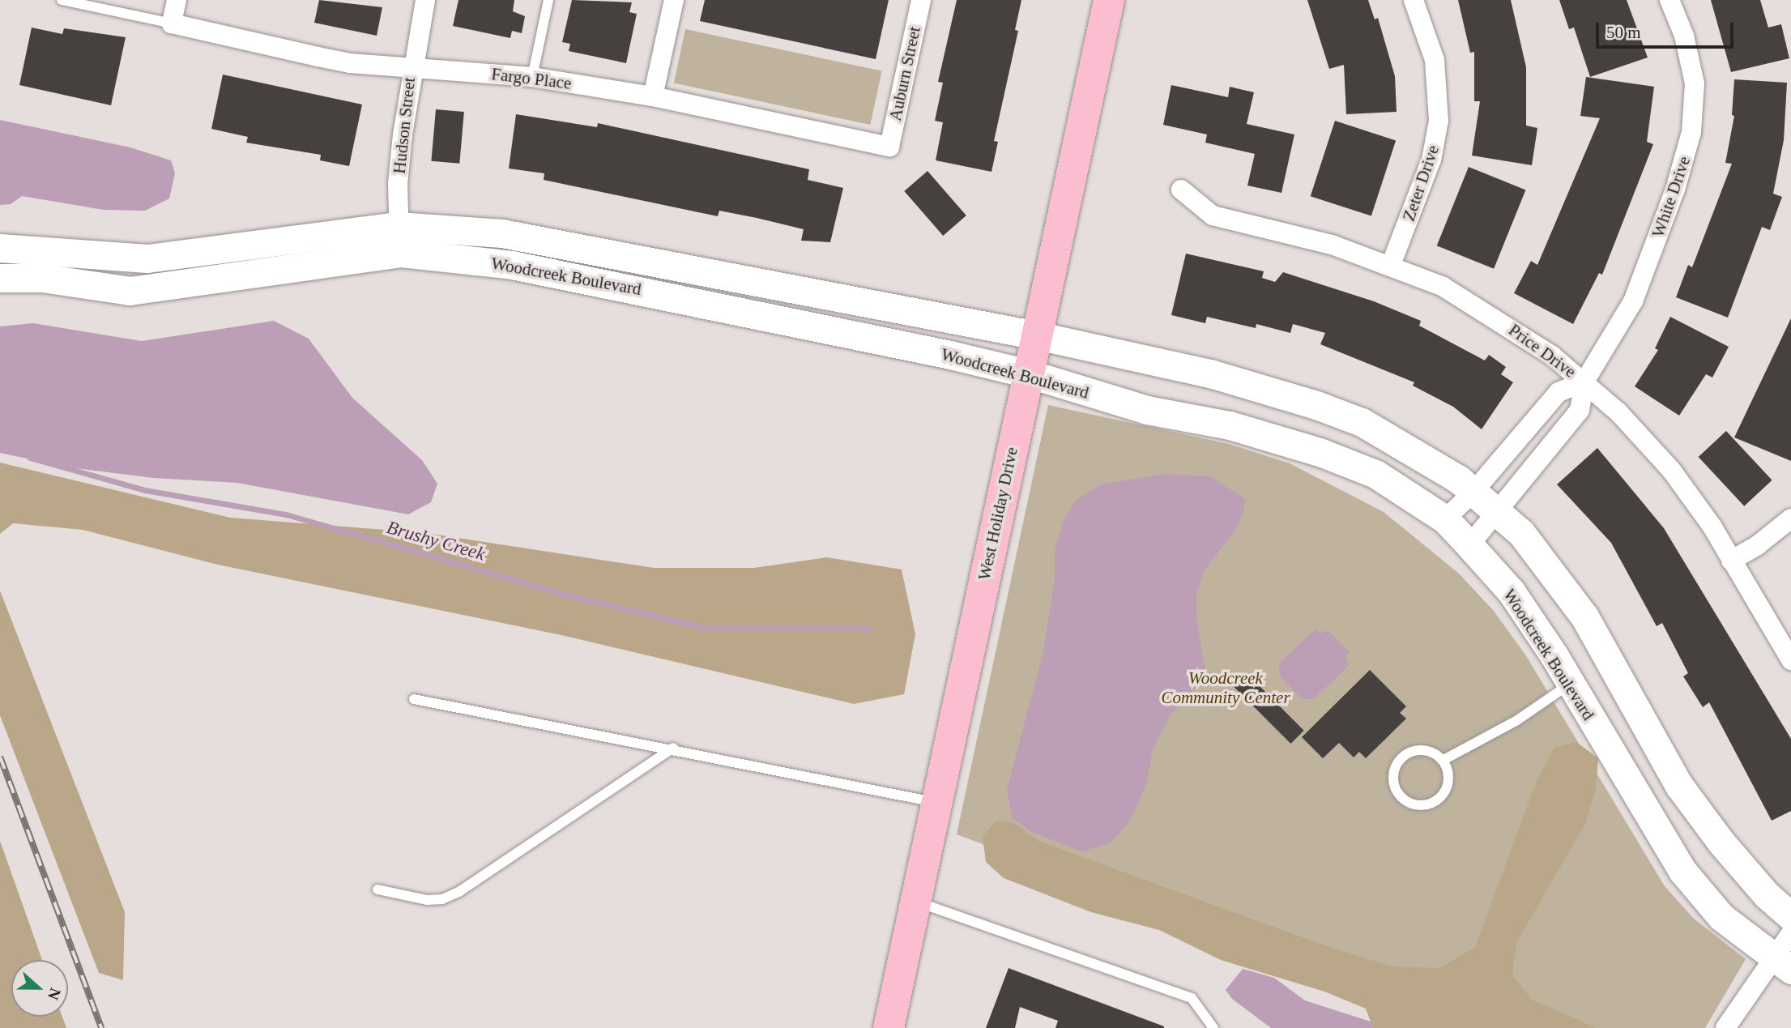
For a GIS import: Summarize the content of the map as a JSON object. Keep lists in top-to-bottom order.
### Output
{
  "streets": {
    "main road": ["West Holiday Drive"],
    "street": [
      "Auburn Street",
      "Fargo Place",
      "Hudson Street",
      "Zeter Drive",
      "White Drive",
      "Woodcreek Boulevard",
      "Price Drive"
    ]
  },
  "crossings": [
    ["Auburn Street", "Fargo Place"],
    ["Fargo Place", "Hudson Street"],
    ["Hudson Street", "Woodcreek Boulevard"],
    ["Zeter Drive", "Price Drive"],
    ["White Drive", "Woodcreek Boulevard"],
    ["White Drive", "Price Drive"],
    ["Woodcreek Boulevard", "West Holiday Drive"]
  ],
  "water": ["Brushy Creek"],
  "parks": ["Woodcreek Community Center"],
  "scale_bar": "50 m",
  "north": "right"
}
